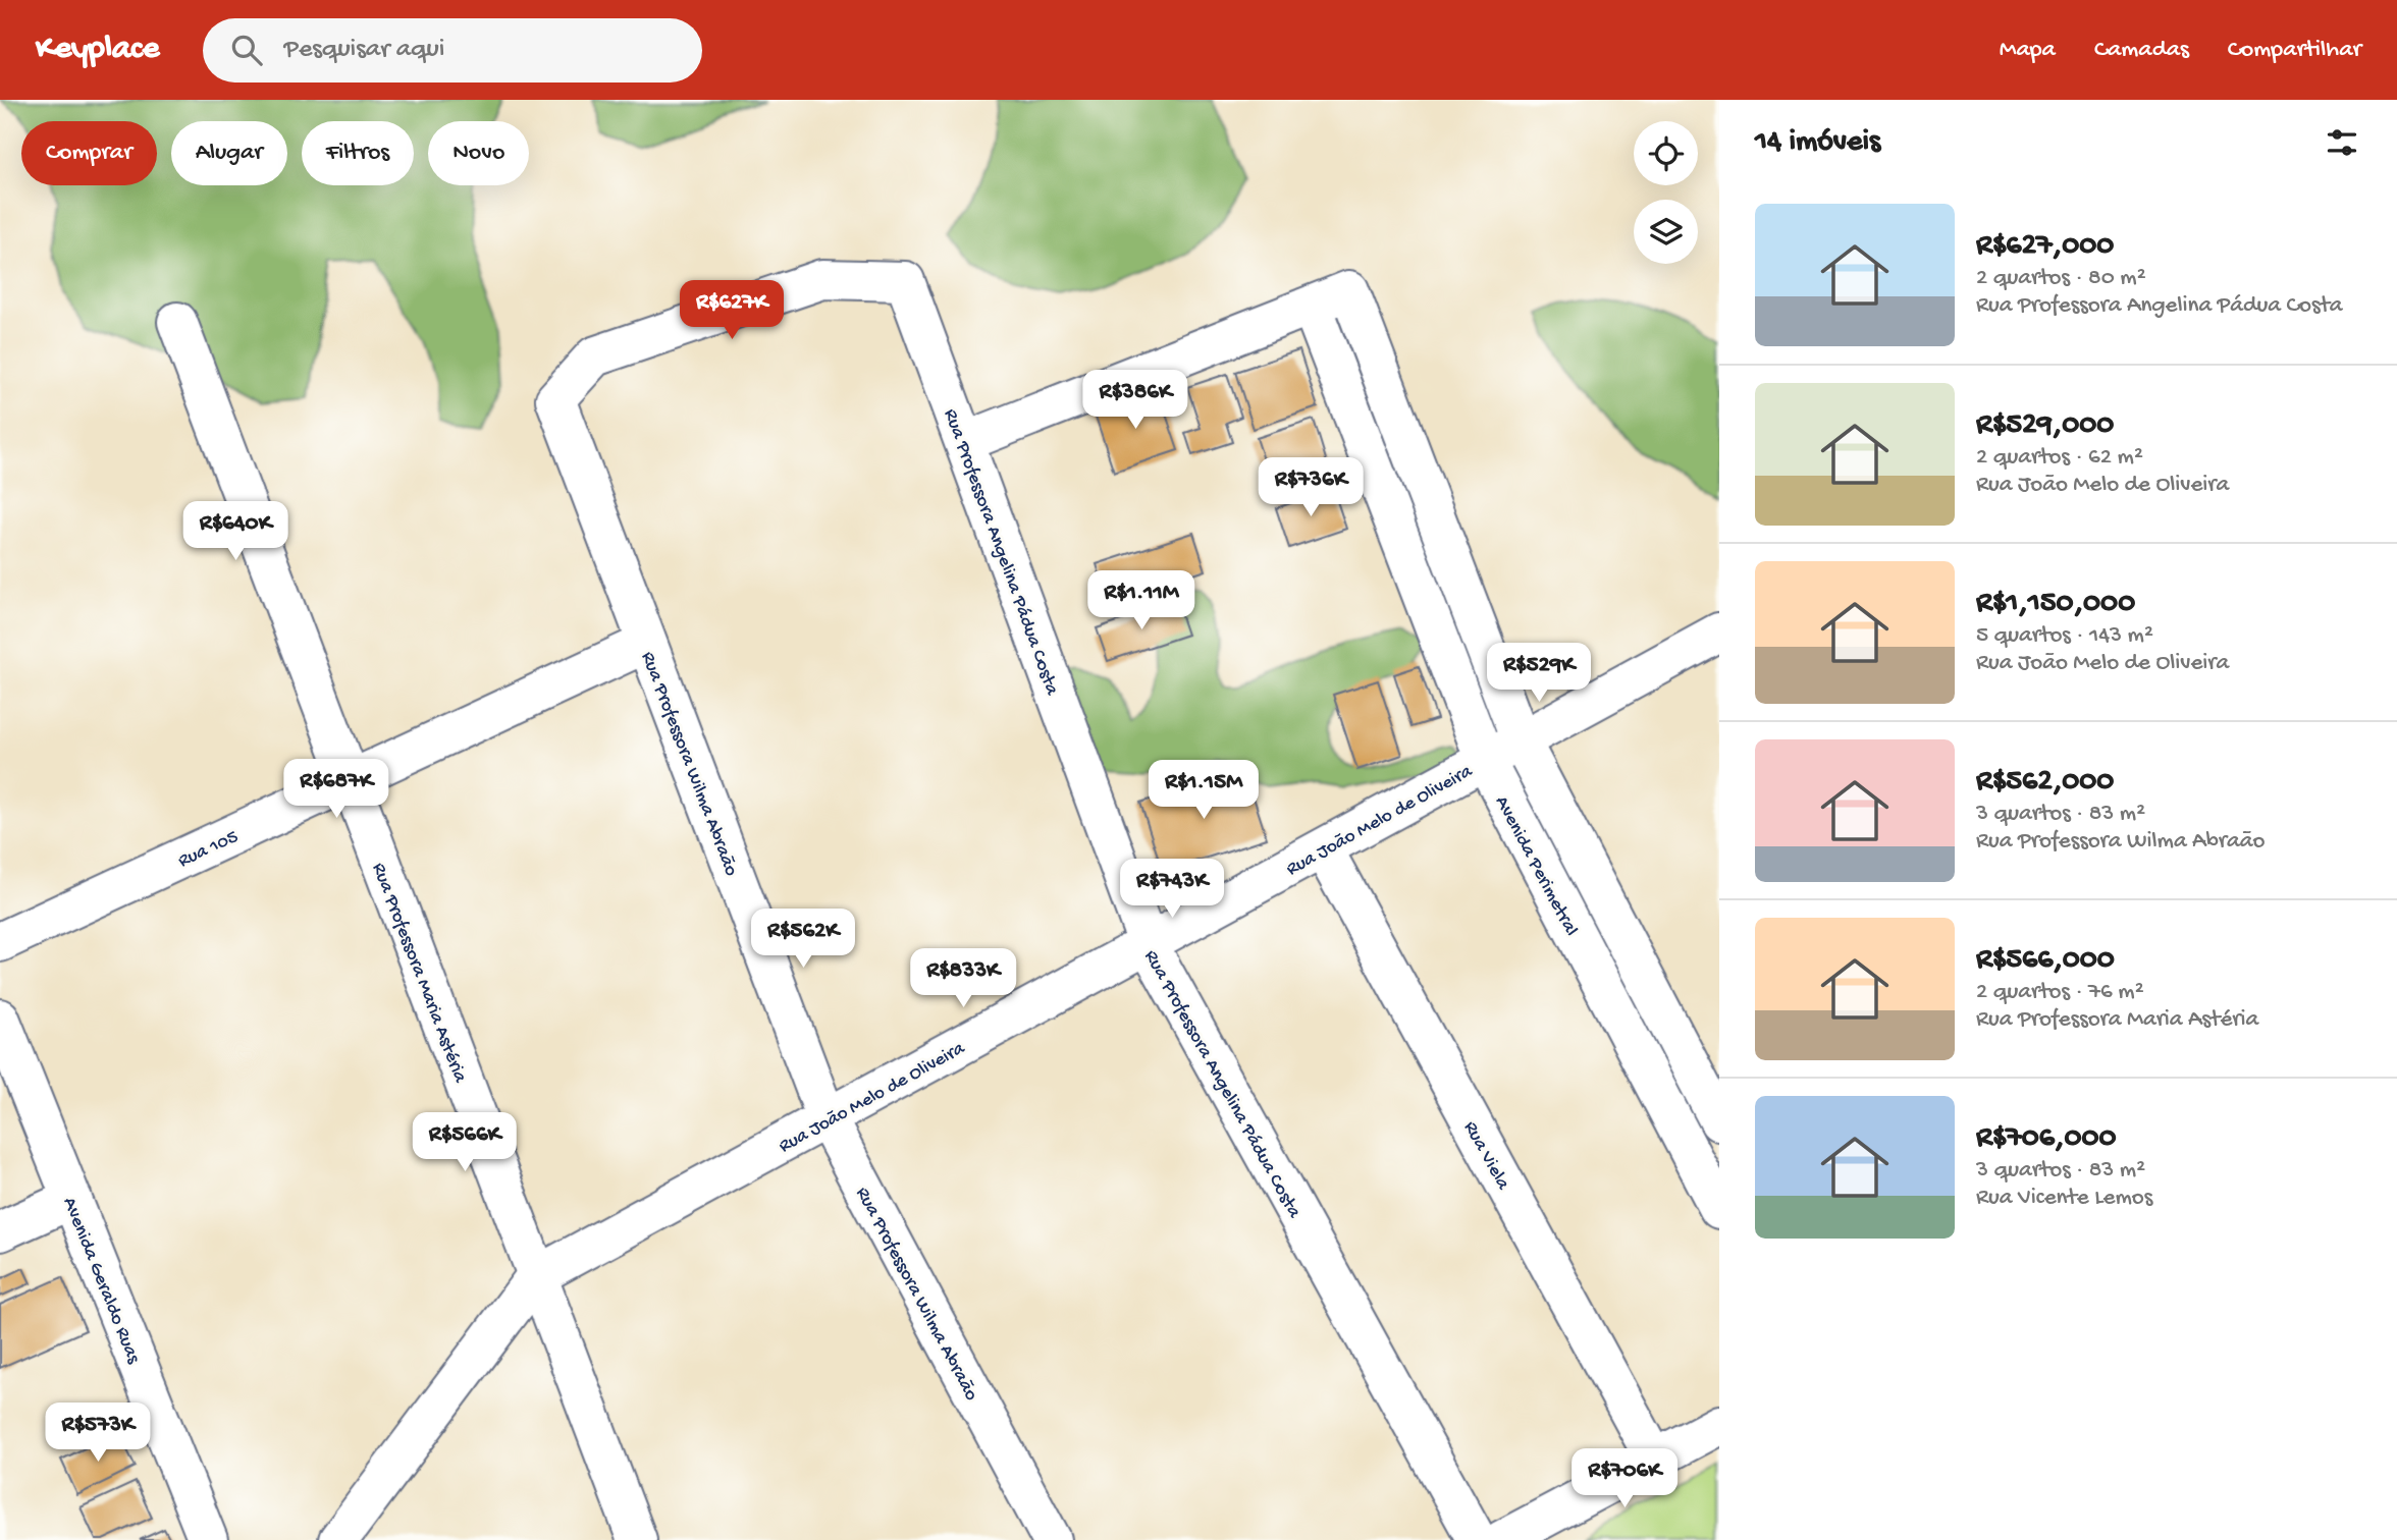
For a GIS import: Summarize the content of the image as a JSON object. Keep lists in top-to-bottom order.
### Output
{
  "streets": {
    "street": [
      "Rua Professora Angelina Pádua Costa",
      "Rua Professora Wilma Abraão",
      "Rua João Melo de Oliveira",
      "Rua 105",
      "Avenida Perimetral",
      "Rua Professora Maria Astéria",
      "Rua Viela",
      "Avenida Geraldo Ruas"
    ]
  },
  "crossings": [
    ["Rua Professora Angelina Pádua Costa", "Rua Professora Wilma Abraão"],
    ["Rua Professora Angelina Pádua Costa", "Rua João Melo de Oliveira"],
    ["Rua Professora Wilma Abraão", "Rua João Melo de Oliveira"],
    ["Rua Professora Wilma Abraão", "Rua 105"],
    ["Rua João Melo de Oliveira", "Avenida Perimetral"],
    ["Rua João Melo de Oliveira", "Rua Professora Maria Astéria"],
    ["Rua João Melo de Oliveira", "Rua Viela"],
    ["Rua 105", "Rua Professora Maria Astéria"]
  ],
  "page": {
    "header": "Keyplace",
    "search": "Pesquisar aqui",
    "nav": ["Mapa", "Camadas", "Compartilhar"],
    "heading": "14 imóveis",
    "chip": [
      "Comprar",
      "Alugar",
      "Filtros",
      "Novo"
    ],
    "list": [
      {
        "name": "R$627,000",
        "note": "2 quartos · 80 m² · Rua Professora Angelina Pádua Costa"
      },
      {
        "name": "R$529,000",
        "note": "2 quartos · 62 m² · Rua João Melo de Oliveira"
      },
      {
        "name": "R$1,150,000",
        "note": "5 quartos · 143 m² · Rua João Melo de Oliveira"
      },
      {
        "name": "R$562,000",
        "note": "3 quartos · 83 m² · Rua Professora Wilma Abraão"
      },
      {
        "name": "R$566,000",
        "note": "2 quartos · 76 m² · Rua Professora Maria Astéria"
      },
      {
        "name": "R$706,000",
        "note": "3 quartos · 83 m² · Rua Vicente Lemos"
      }
    ],
    "price": [
      "R$627K",
      "R$386K",
      "R$736K",
      "R$640K",
      "R$1.11M",
      "R$529K",
      "R$687K",
      "R$1.15M",
      "R$743K",
      "R$562K",
      "R$833K",
      "R$566K",
      "R$573K",
      "R$706K"
    ]
  }
}
